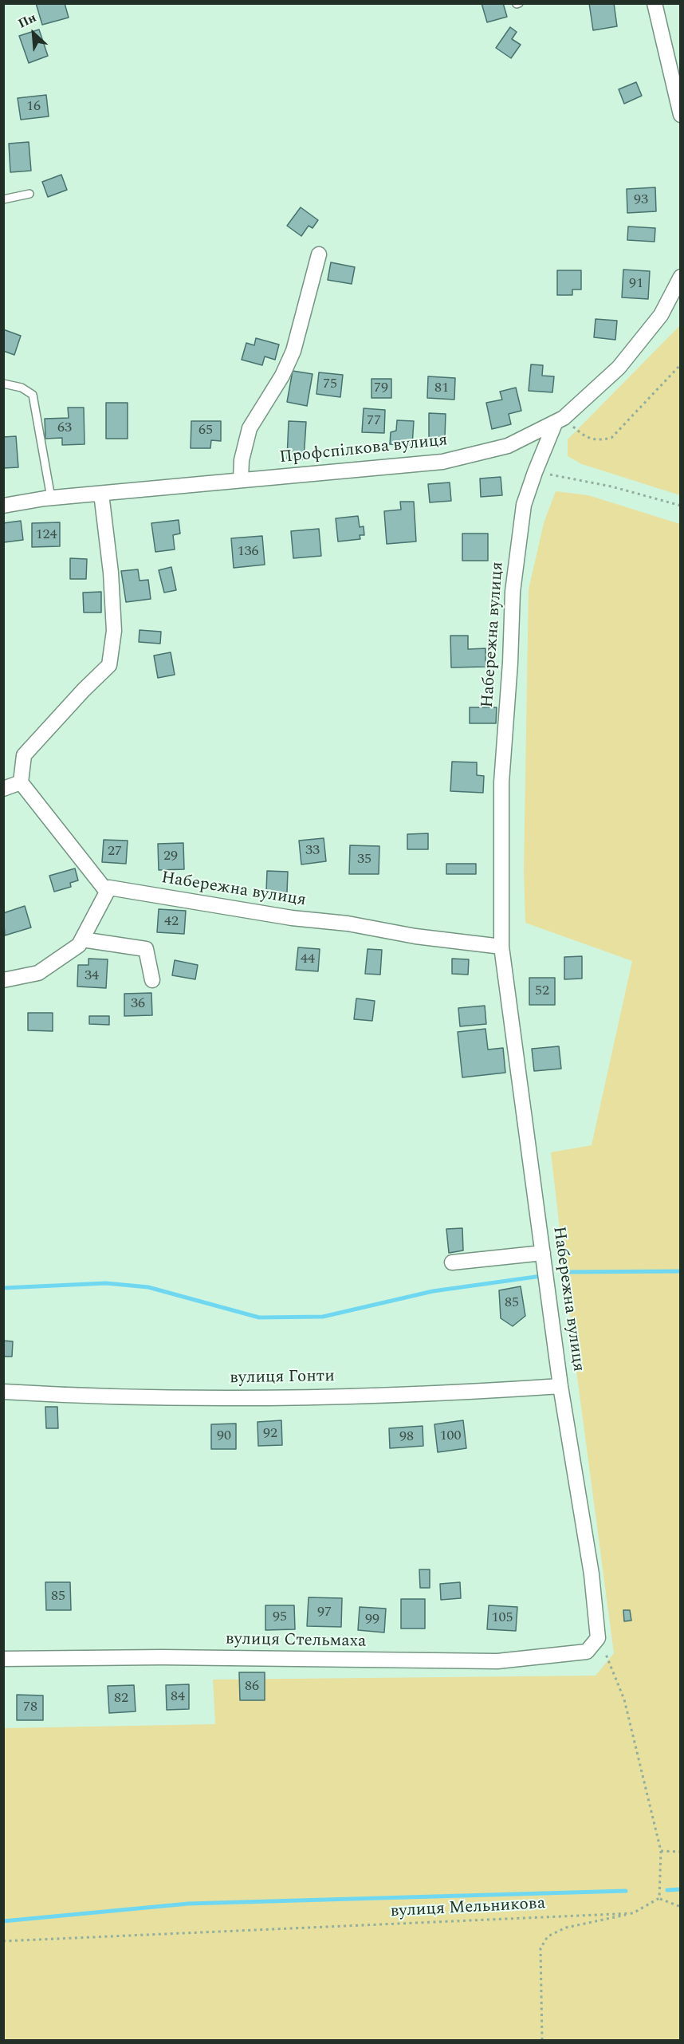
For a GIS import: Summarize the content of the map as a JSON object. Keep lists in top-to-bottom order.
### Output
{
  "streets": {
    "street": [
      "Профспілкова вулиця",
      "Набережна вулиця",
      "вулиця Гонти",
      "вулиця Стельмаха"
    ],
    "path": ["вулиця Мельникова"]
  },
  "crossings": [
    ["Профспілкова вулиця", "Набережна вулиця"],
    ["Набережна вулиця", "вулиця Гонти"],
    ["Набережна вулиця", "вулиця Стельмаха"]
  ],
  "house_numbers": [
    "16",
    "93",
    "91",
    "75",
    "79",
    "81",
    "77",
    "63",
    "65",
    "124",
    "136",
    "33",
    "27",
    "29",
    "35",
    "42",
    "44",
    "34",
    "52",
    "36",
    "85",
    "92",
    "90",
    "100",
    "98",
    "85",
    "97",
    "95",
    "105",
    "99",
    "86",
    "84",
    "82",
    "78"
  ],
  "north": "top left"
}
